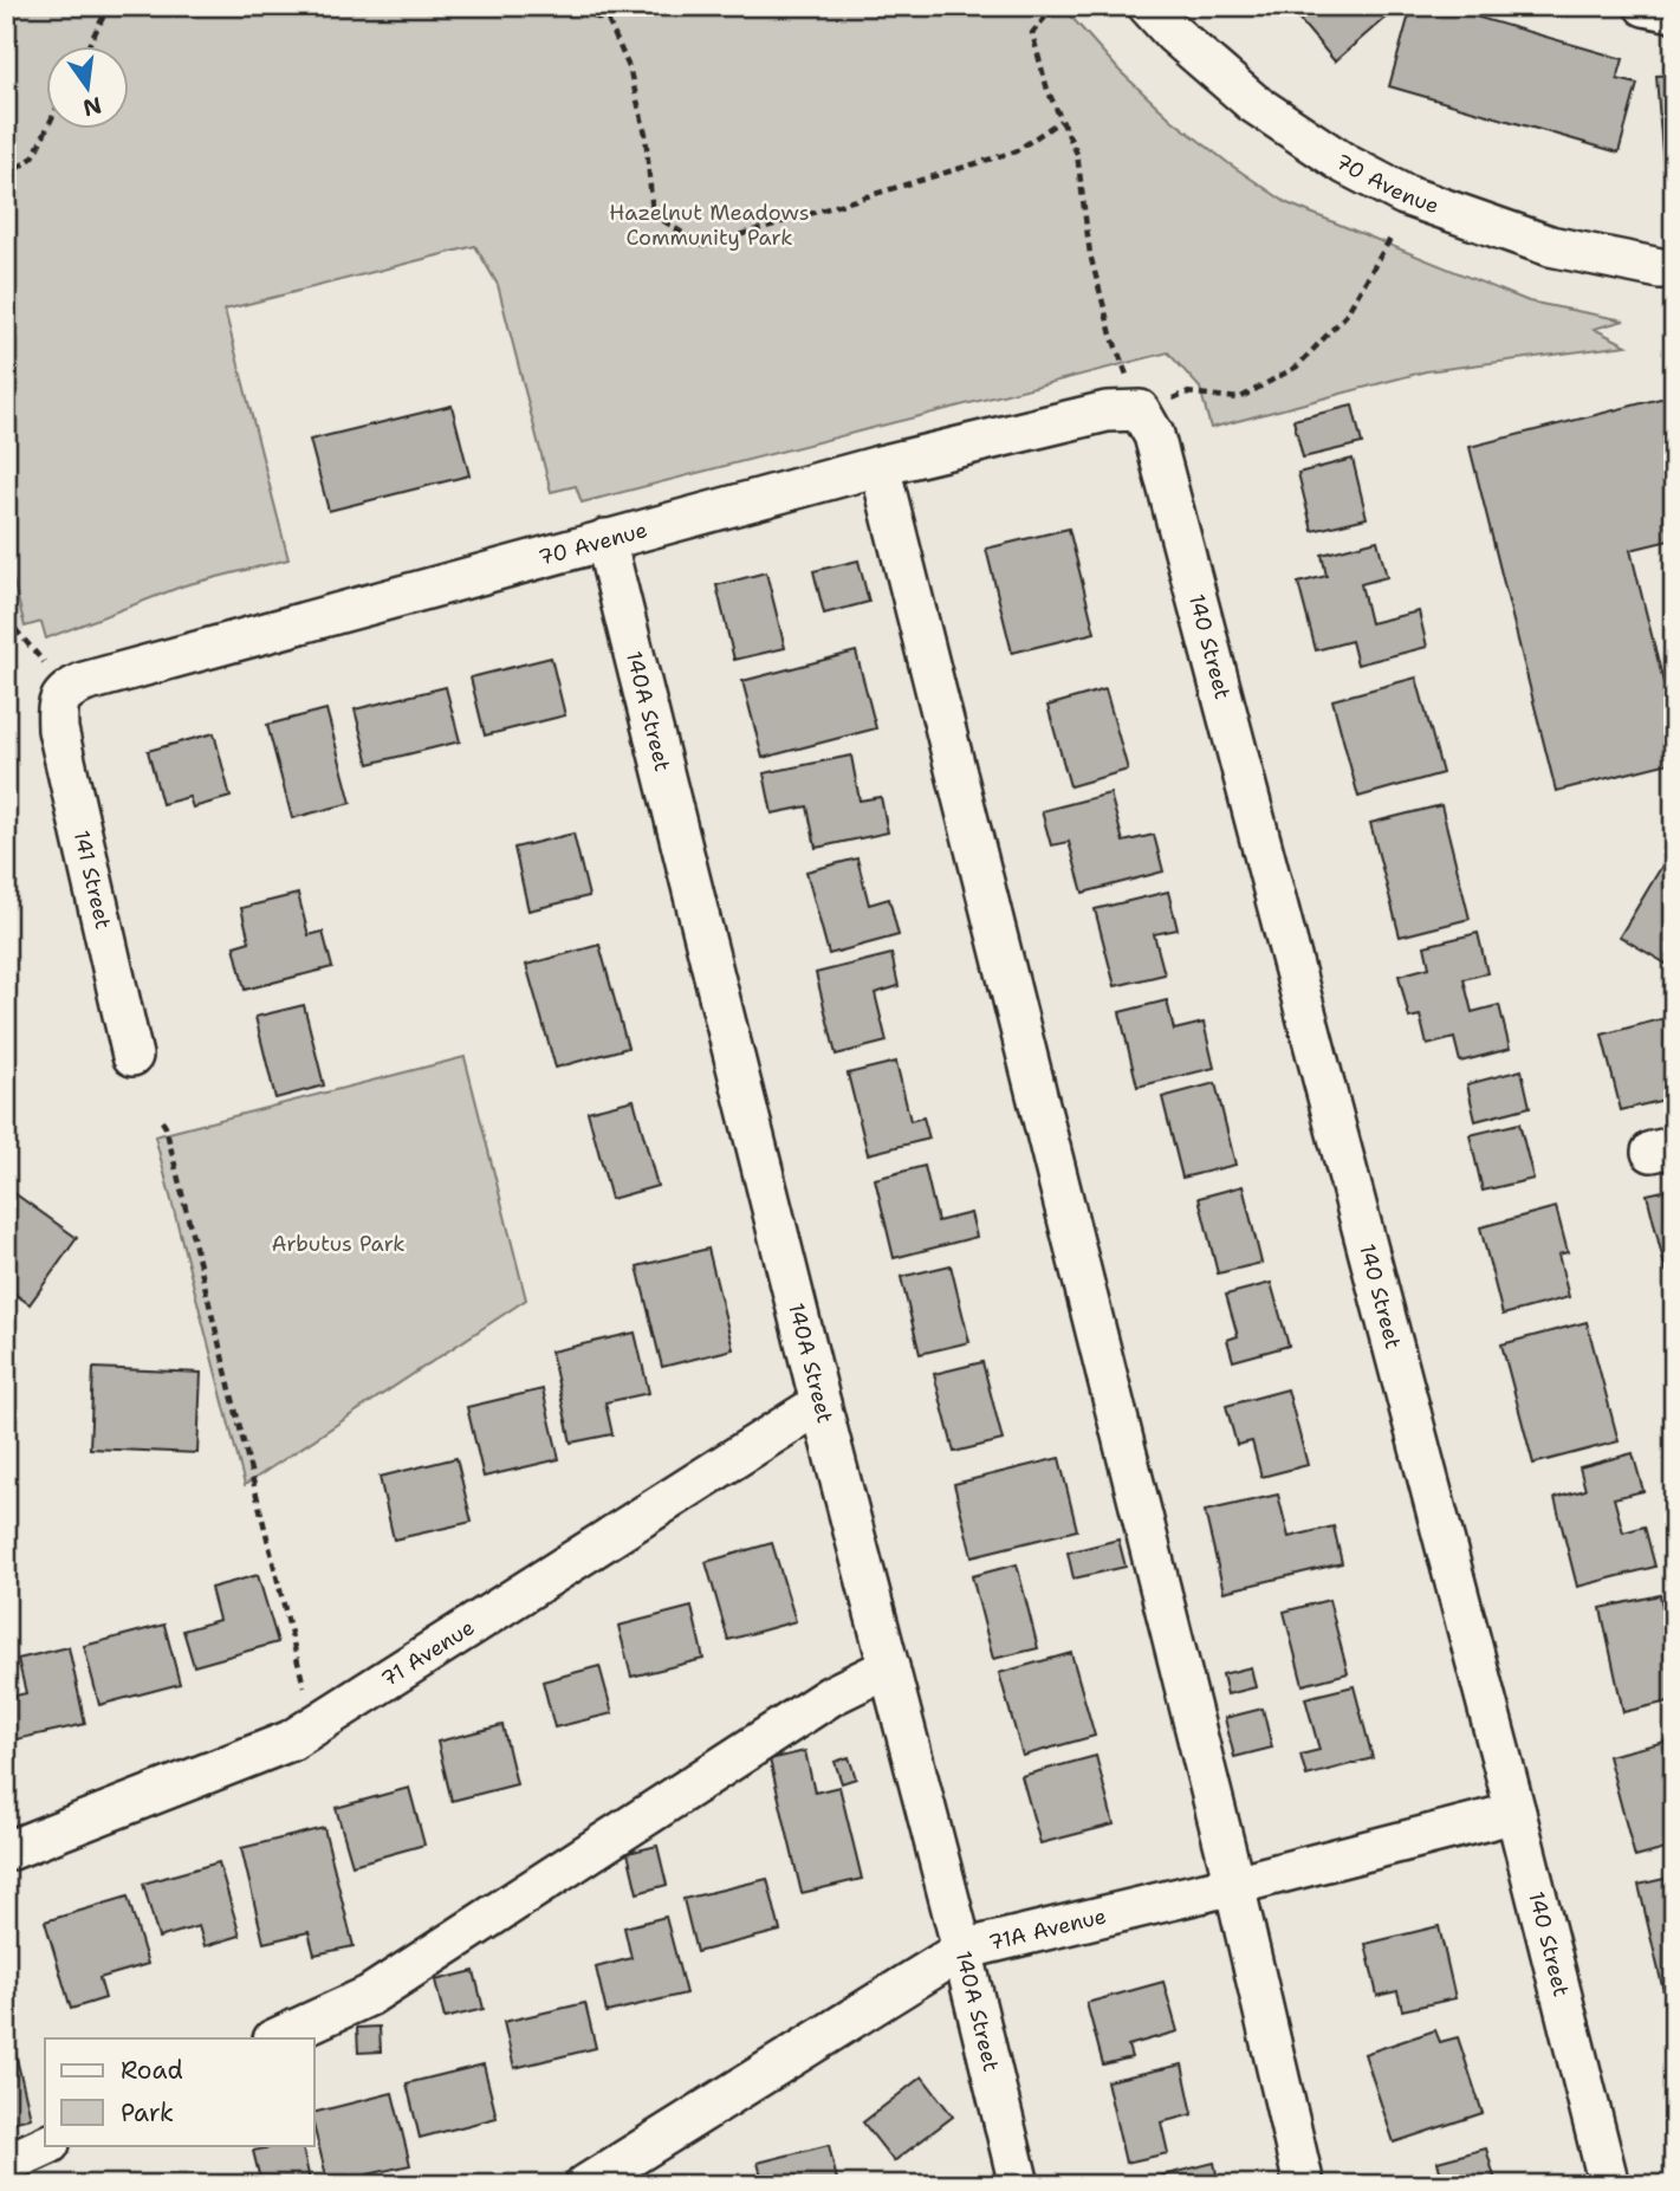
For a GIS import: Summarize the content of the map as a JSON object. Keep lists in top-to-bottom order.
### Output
{
  "streets": {
    "street": [
      "70 Avenue",
      "140 Street",
      "140A Street",
      "141 Street",
      "71 Avenue",
      "71A Avenue"
    ]
  },
  "crossings": [
    ["70 Avenue", "140 Street"],
    ["70 Avenue", "140A Street"],
    ["70 Avenue", "141 Street"],
    ["140 Street", "71A Avenue"],
    ["140A Street", "71 Avenue"],
    ["140A Street", "71A Avenue"]
  ],
  "parks": ["Hazelnut Meadows Community Park", "Arbutus Park"],
  "legend": ["Road", "Park"],
  "north": "bottom"
}
